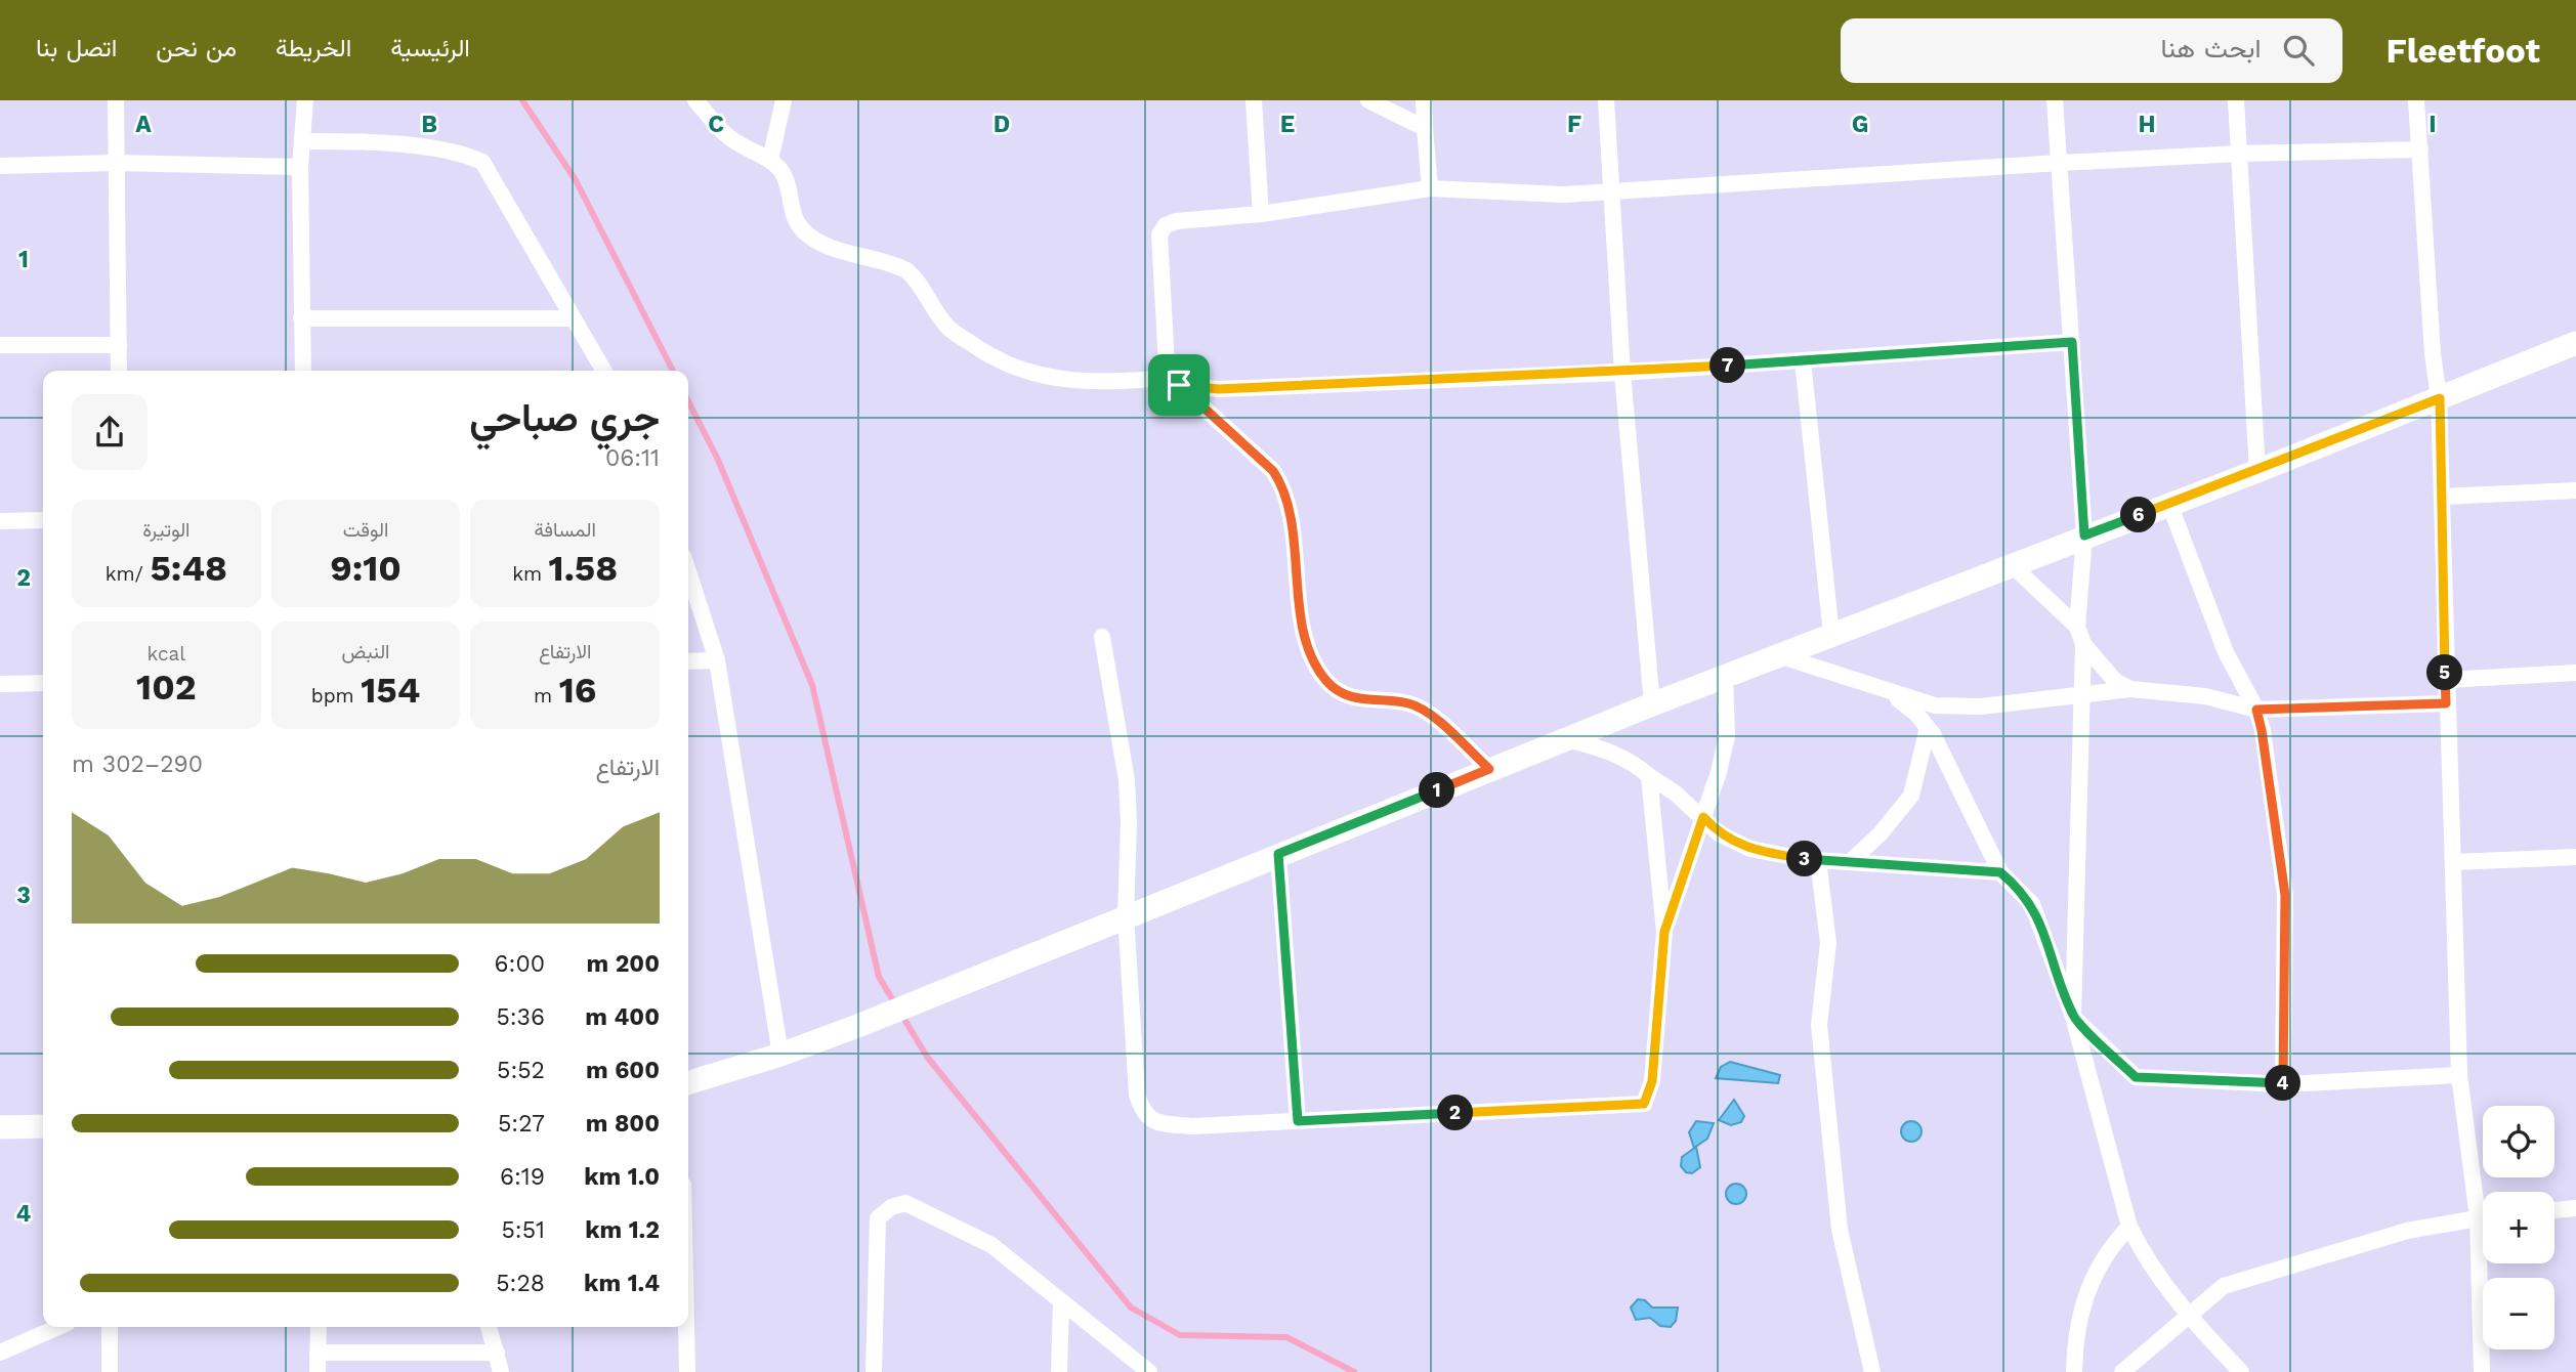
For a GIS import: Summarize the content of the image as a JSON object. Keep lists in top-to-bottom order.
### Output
{
  "page": {
    "header": "Fleetfoot",
    "search": "ابحث هنا",
    "nav": [
      "الرئيسية",
      "الخريطة",
      "من نحن",
      "اتصل بنا"
    ],
    "pins": [
      "7",
      "6",
      "5",
      "1",
      "3",
      "4",
      "2"
    ],
    "heading": ["جري صباحي", "06:11"],
    "stats": [
      ["المسافة", "1.58 km"],
      ["الوقت", "9:10"],
      ["الوتيرة", "5:48 /km"],
      ["الارتفاع", "16 m"],
      ["النبض", "154 bpm"],
      ["kcal", "102"]
    ],
    "chart": ["الارتفاع", "290–302 m"],
    "list": [
      {
        "name": "200 m",
        "note": "6:00"
      },
      {
        "name": "400 m",
        "note": "5:36"
      },
      {
        "name": "600 m",
        "note": "5:52"
      },
      {
        "name": "800 m",
        "note": "5:27"
      },
      {
        "name": "1.0 km",
        "note": "6:19"
      },
      {
        "name": "1.2 km",
        "note": "5:51"
      },
      {
        "name": "1.4 km",
        "note": "5:28"
      }
    ],
    "map_buttons": ["+", "−"]
  },
  "grid": {
    "columns": [
      "A",
      "B",
      "C",
      "D",
      "E",
      "F",
      "G",
      "H",
      "I"
    ],
    "rows": [
      "1",
      "2",
      "3",
      "4"
    ]
  }
}
